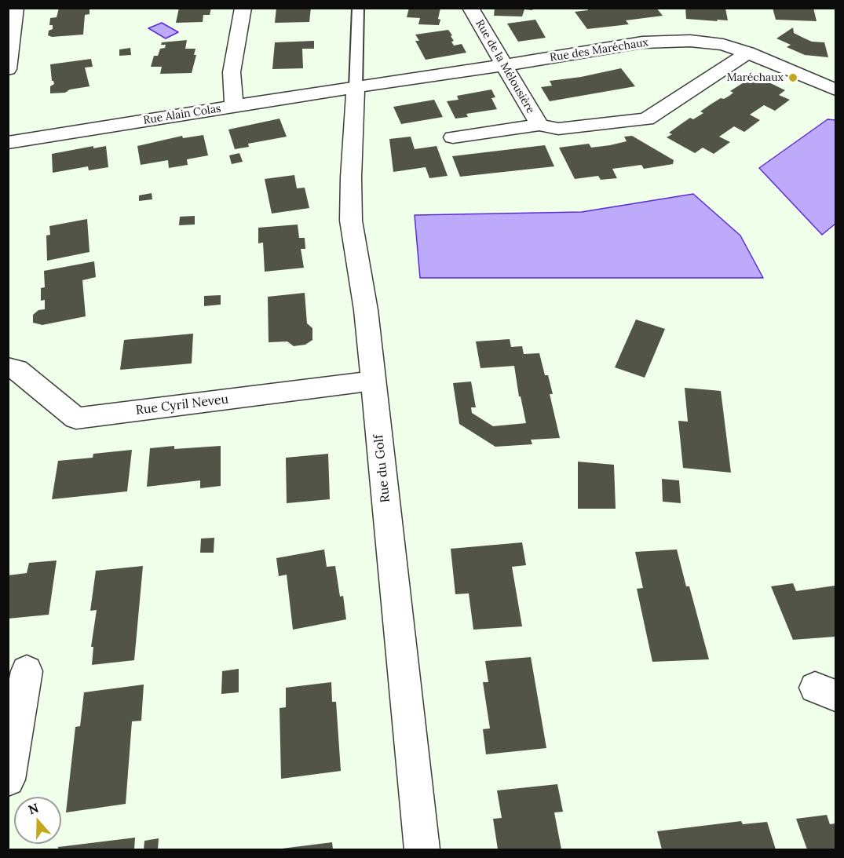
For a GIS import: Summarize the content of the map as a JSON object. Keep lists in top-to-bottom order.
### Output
{
  "streets": {
    "street": [
      "Rue des Maréchaux",
      "Rue de la Mélousière",
      "Rue Alain Colas",
      "Rue Cyril Neveu",
      "Rue du Golf"
    ]
  },
  "crossings": [
    ["Rue des Maréchaux", "Rue de la Mélousière"],
    ["Rue des Maréchaux", "Rue Alain Colas"],
    ["Rue des Maréchaux", "Rue du Golf"],
    ["Rue Alain Colas", "Rue du Golf"],
    ["Rue Cyril Neveu", "Rue du Golf"]
  ],
  "places": ["Maréchaux"],
  "north": "top"
}
